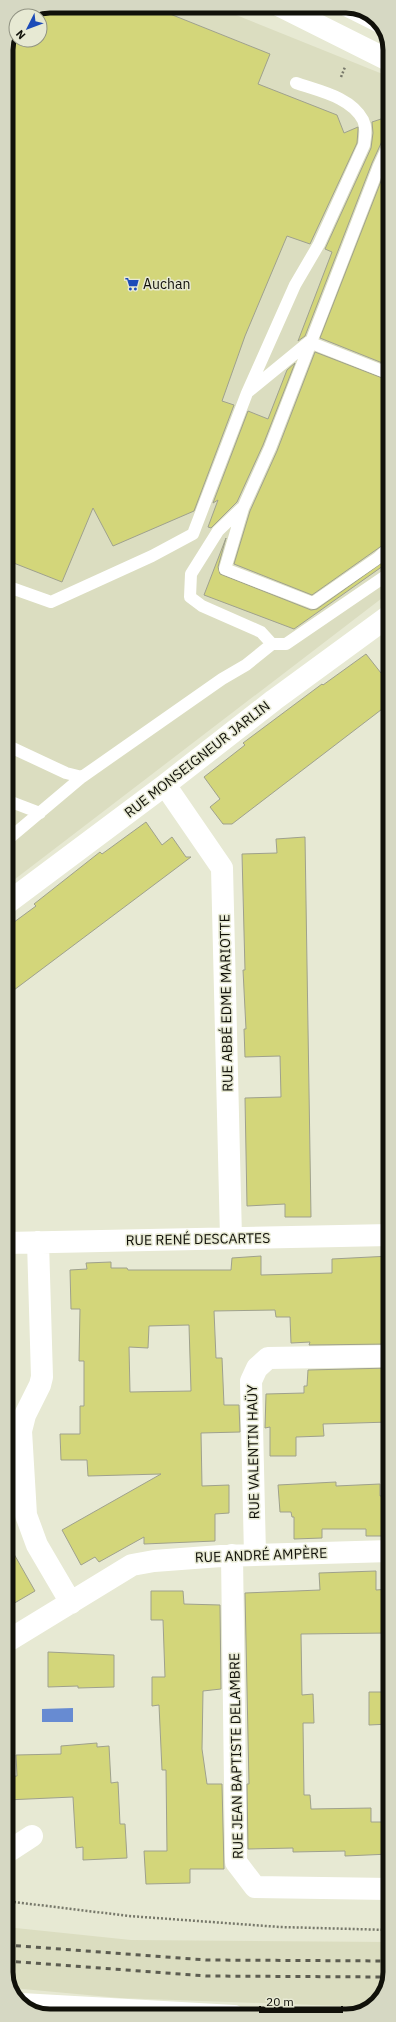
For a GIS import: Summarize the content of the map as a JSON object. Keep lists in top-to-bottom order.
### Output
{
  "streets": {
    "street": [
      "RUE MONSEIGNEUR JARLIN",
      "RUE ABBÉ EDME MARIOTTE",
      "RUE RENÉ DESCARTES",
      "RUE VALENTIN HAÜY",
      "RUE ANDRÉ AMPÈRE",
      "RUE JEAN BAPTISTE DELAMBRE"
    ]
  },
  "crossings": [
    ["RUE MONSEIGNEUR JARLIN", "RUE ABBÉ EDME MARIOTTE"],
    ["RUE ABBÉ EDME MARIOTTE", "RUE RENÉ DESCARTES"],
    ["RUE VALENTIN HAÜY", "RUE ANDRÉ AMPÈRE"],
    ["RUE ANDRÉ AMPÈRE", "RUE JEAN BAPTISTE DELAMBRE"]
  ],
  "places": {
    "supermarket": ["Auchan"]
  },
  "scale_bar": "20 m",
  "north": "bottom left"
}
